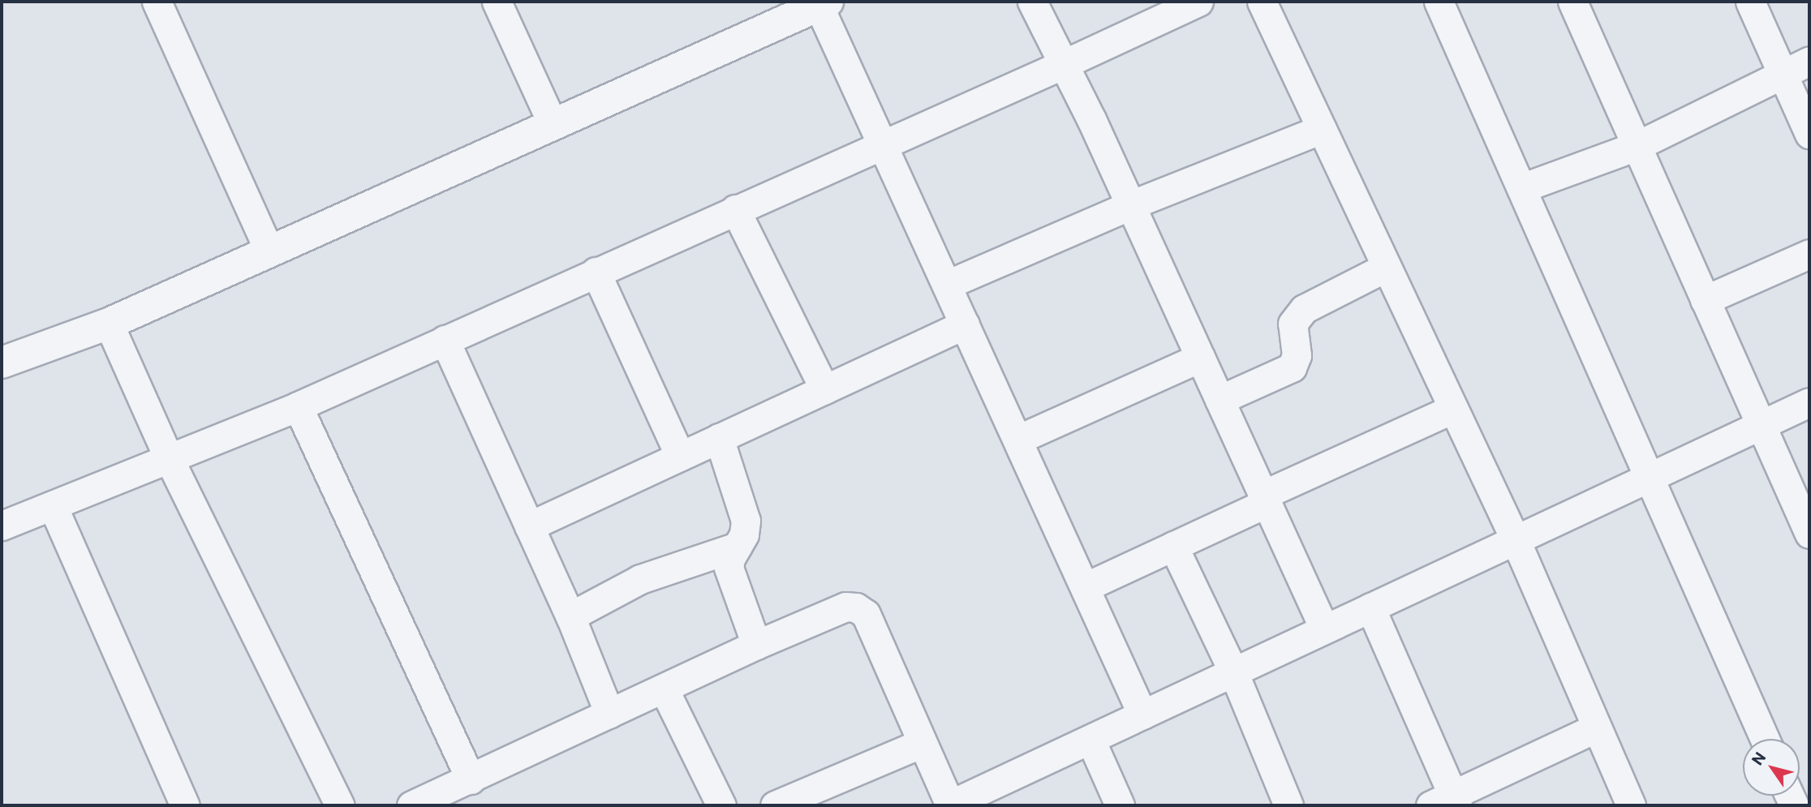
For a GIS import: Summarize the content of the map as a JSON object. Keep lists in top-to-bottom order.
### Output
{
  "north": "top left"
}
